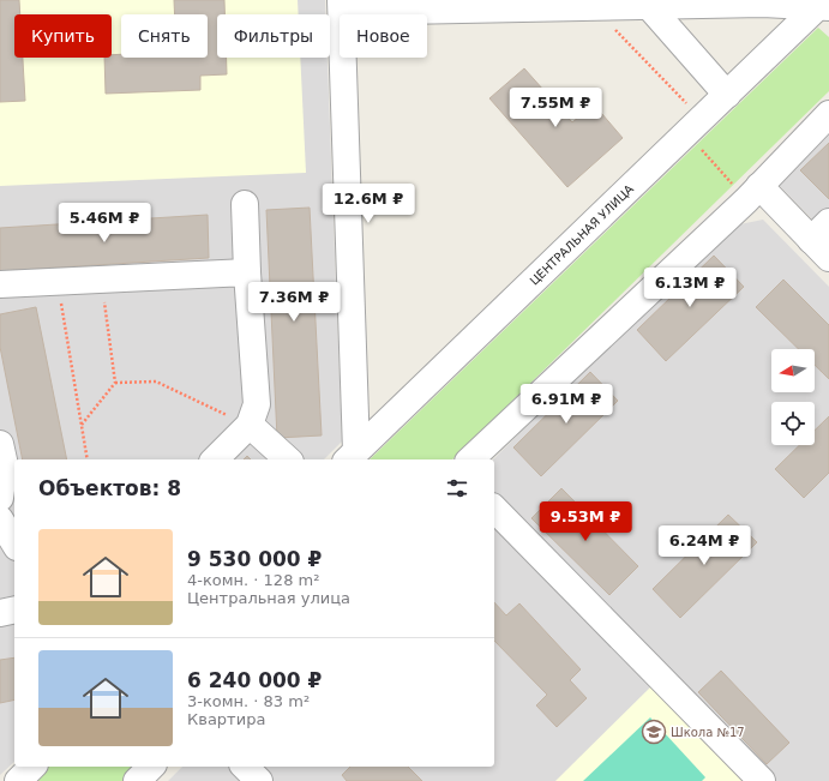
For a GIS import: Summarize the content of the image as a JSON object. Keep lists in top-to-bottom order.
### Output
{
  "streets": {
    "street": ["ЦЕНТРАЛЬНАЯ УЛИЦА"]
  },
  "places": {
    "school or university": ["Школа №17"]
  },
  "north": "left",
  "page": {
    "chip": [
      "Купить",
      "Снять",
      "Фильтры",
      "Новое"
    ],
    "price": [
      "7.55M ₽",
      "12.6M ₽",
      "5.46M ₽",
      "6.13M ₽",
      "7.36M ₽",
      "6.91M ₽",
      "9.53M ₽",
      "6.24M ₽"
    ],
    "heading": "Объектов: 8",
    "list": [
      {
        "name": "9 530 000 ₽",
        "note": "4-комн. · 128 m² · Центральная улица"
      },
      {
        "name": "6 240 000 ₽",
        "note": "3-комн. · 83 m² · Квартира"
      }
    ]
  }
}
